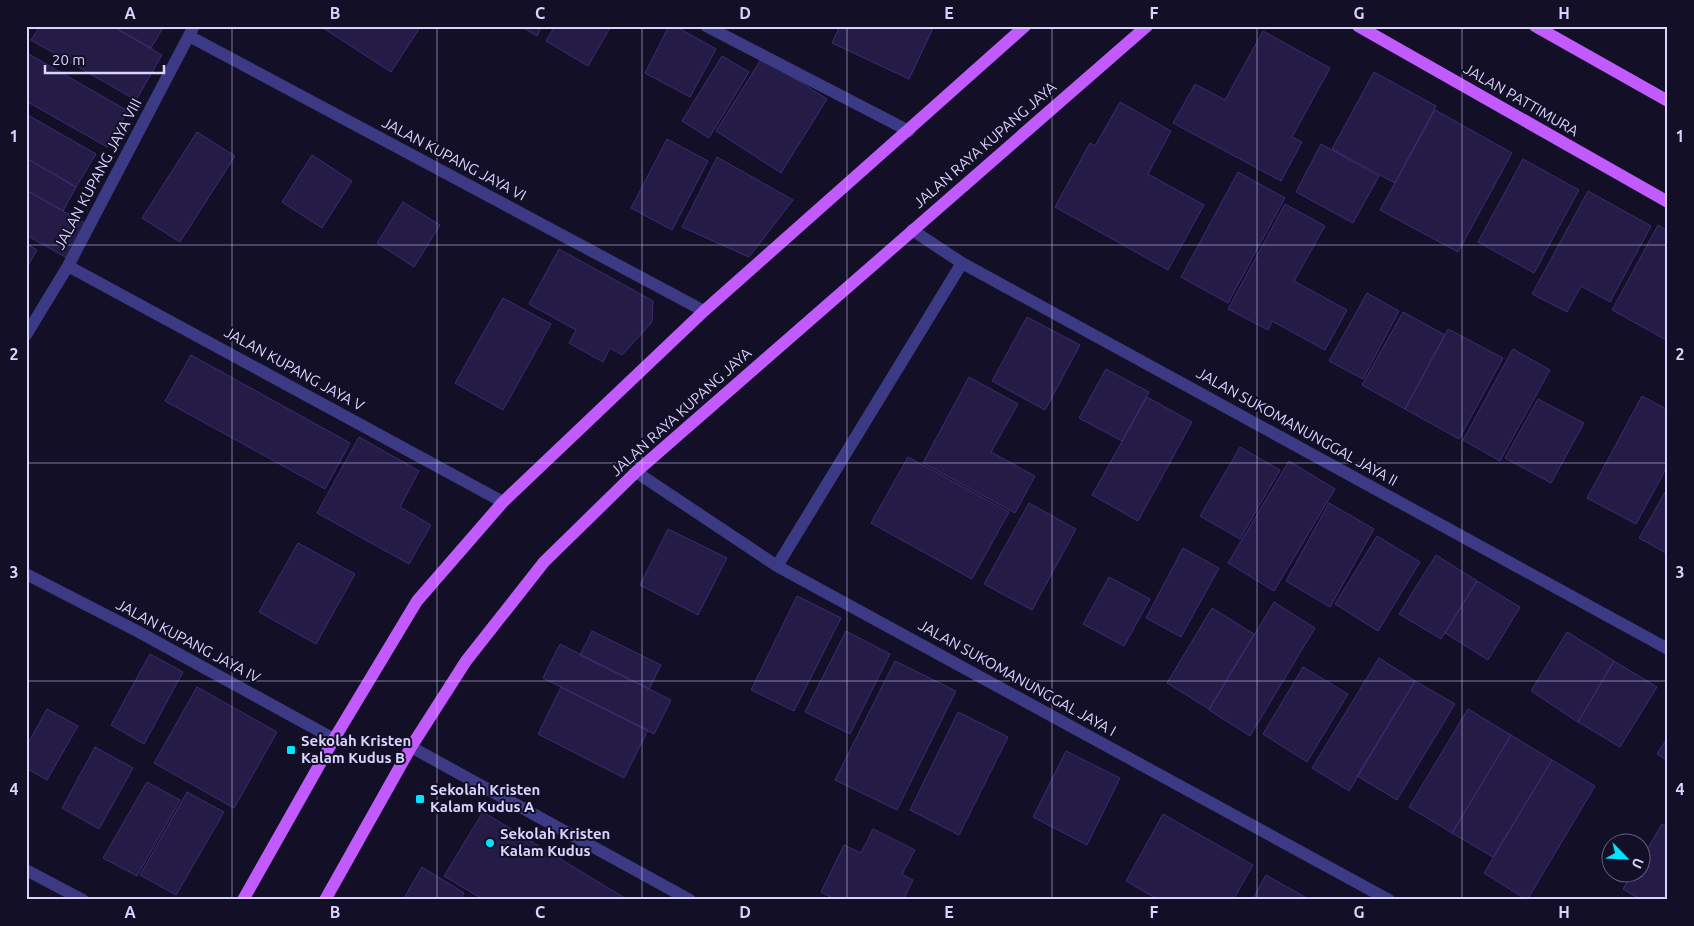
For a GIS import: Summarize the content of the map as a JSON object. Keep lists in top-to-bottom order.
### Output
{
  "streets": {
    "main road": ["JALAN PATTIMURA", "JALAN RAYA KUPANG JAYA"],
    "street": [
      "JALAN KUPANG JAYA VI",
      "JALAN KUPANG JAYA VIII",
      "JALAN KUPANG JAYA V",
      "JALAN SUKOMANUNGGAL JAYA II",
      "JALAN KUPANG JAYA IV",
      "JALAN SUKOMANUNGGAL JAYA I"
    ]
  },
  "crossings": [
    ["JALAN RAYA KUPANG JAYA", "JALAN SUKOMANUNGGAL JAYA II"],
    ["JALAN RAYA KUPANG JAYA", "JALAN SUKOMANUNGGAL JAYA I"],
    ["JALAN KUPANG JAYA VI", "JALAN KUPANG JAYA VIII"],
    ["JALAN KUPANG JAYA VIII", "JALAN KUPANG JAYA V"]
  ],
  "places": {
    "transit": ["Sekolah Kristen Kalam Kudus B", "Sekolah Kristen Kalam Kudus A"],
    "other": ["Sekolah Kristen Kalam Kudus"]
  },
  "scale_bar": "20 m",
  "north": "bottom right",
  "grid": {
    "columns": [
      "A",
      "B",
      "C",
      "D",
      "E",
      "F",
      "G",
      "H"
    ],
    "rows": [
      "1",
      "2",
      "3",
      "4"
    ]
  }
}
